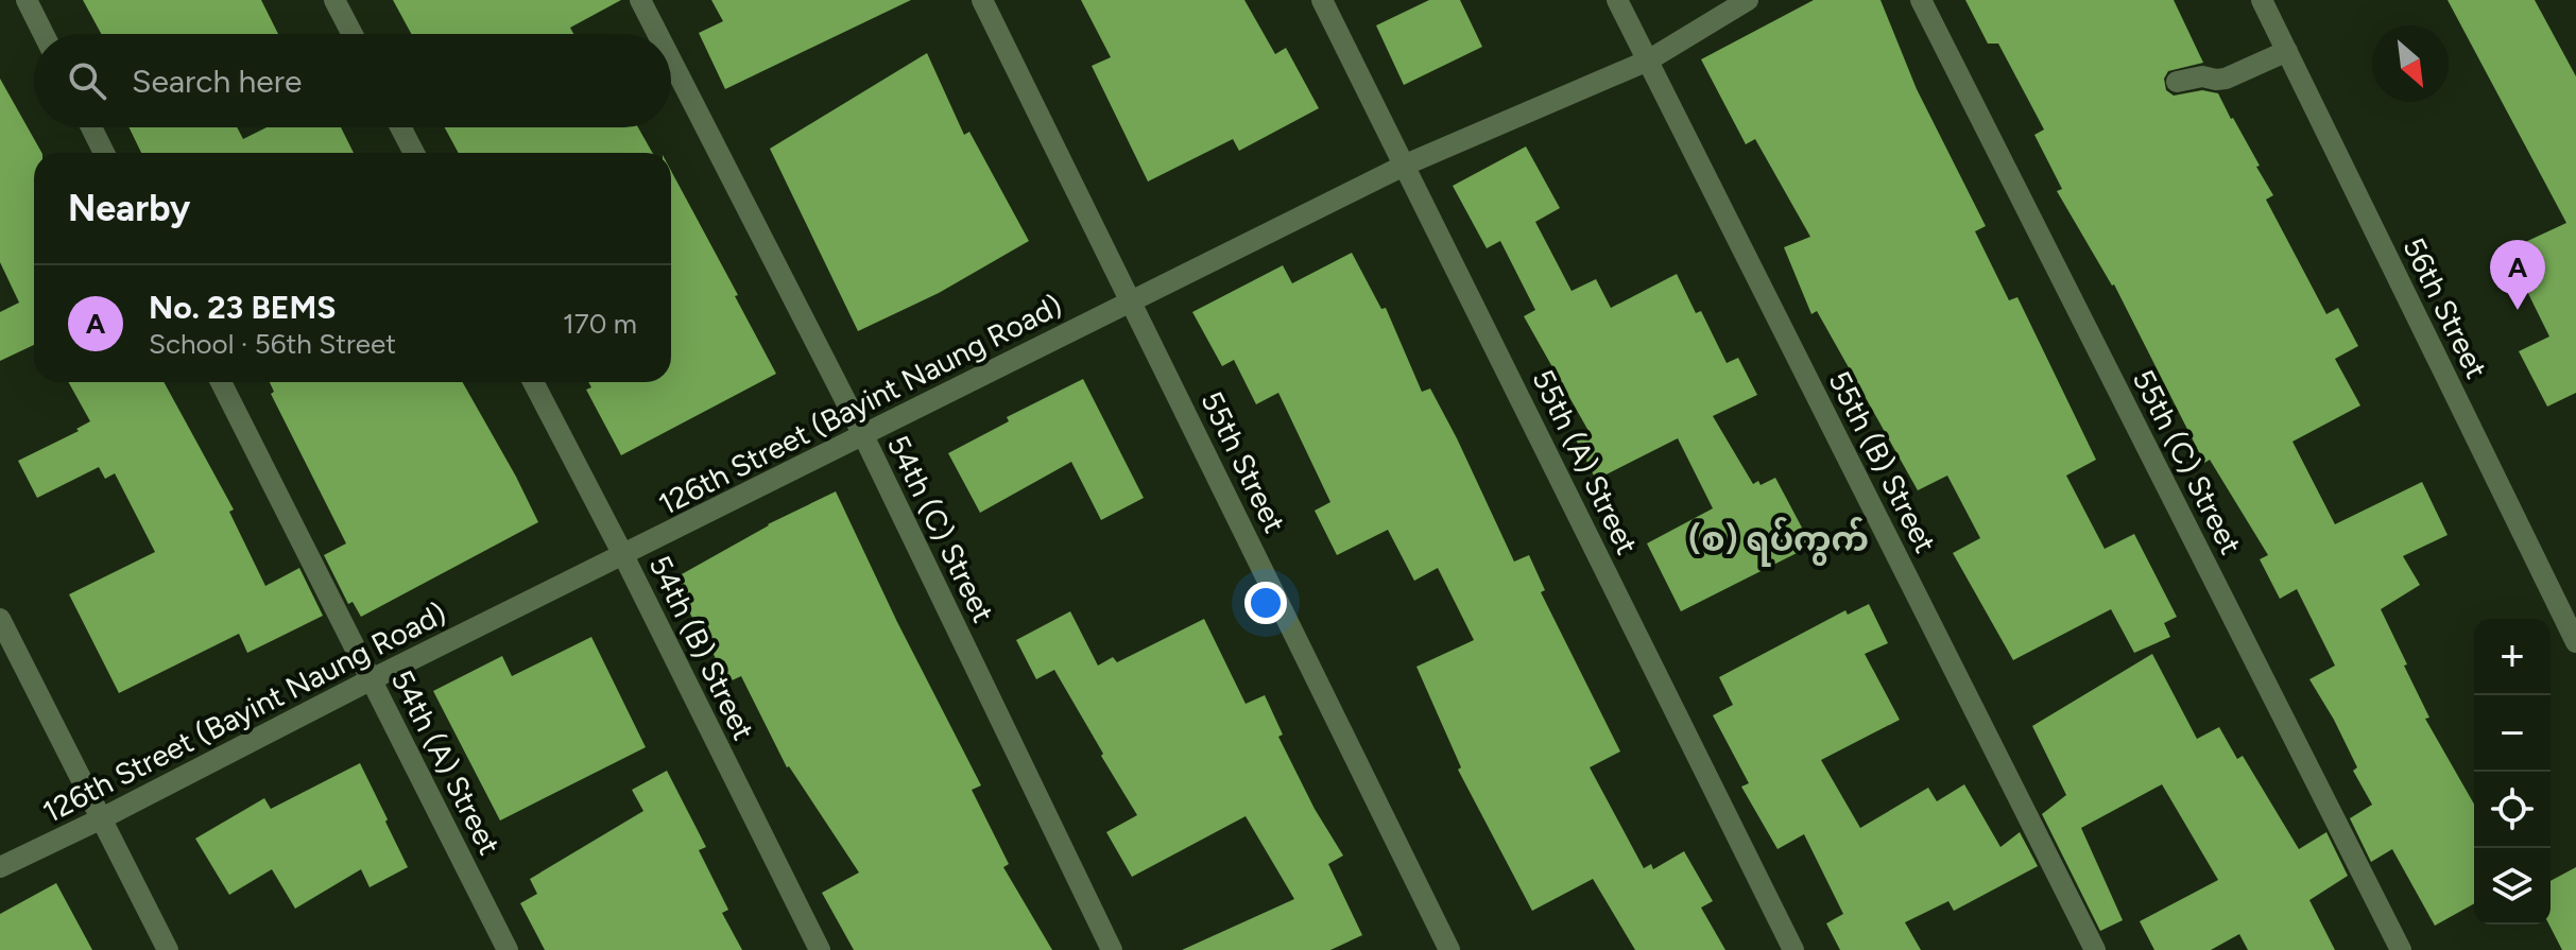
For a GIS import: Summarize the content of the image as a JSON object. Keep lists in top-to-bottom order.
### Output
{
  "streets": {
    "street": [
      "56th Street",
      "126th Street (Bayint Naung Road)",
      "55th Street",
      "55th (A) Street",
      "55th (B) Street",
      "55th (C) Street",
      "54th (C) Street",
      "54th (B) Street",
      "54th (A) Street"
    ]
  },
  "crossings": [
    ["126th Street (Bayint Naung Road)", "55th Street"],
    ["126th Street (Bayint Naung Road)", "55th (A) Street"],
    ["126th Street (Bayint Naung Road)", "55th (B) Street"],
    ["126th Street (Bayint Naung Road)", "54th (C) Street"],
    ["126th Street (Bayint Naung Road)", "54th (B) Street"],
    ["126th Street (Bayint Naung Road)", "54th (A) Street"]
  ],
  "districts": ["(စ) ရပ်ကွက်"],
  "north": "bottom right",
  "page": {
    "search": "Search here",
    "heading": "Nearby",
    "pins": "A",
    "list": [
      {
        "mark": "A",
        "name": "No. 23 BEMS",
        "note": "School · 56th Street",
        "value": "170 m"
      }
    ],
    "map_buttons": ["+", "−"]
  }
}
